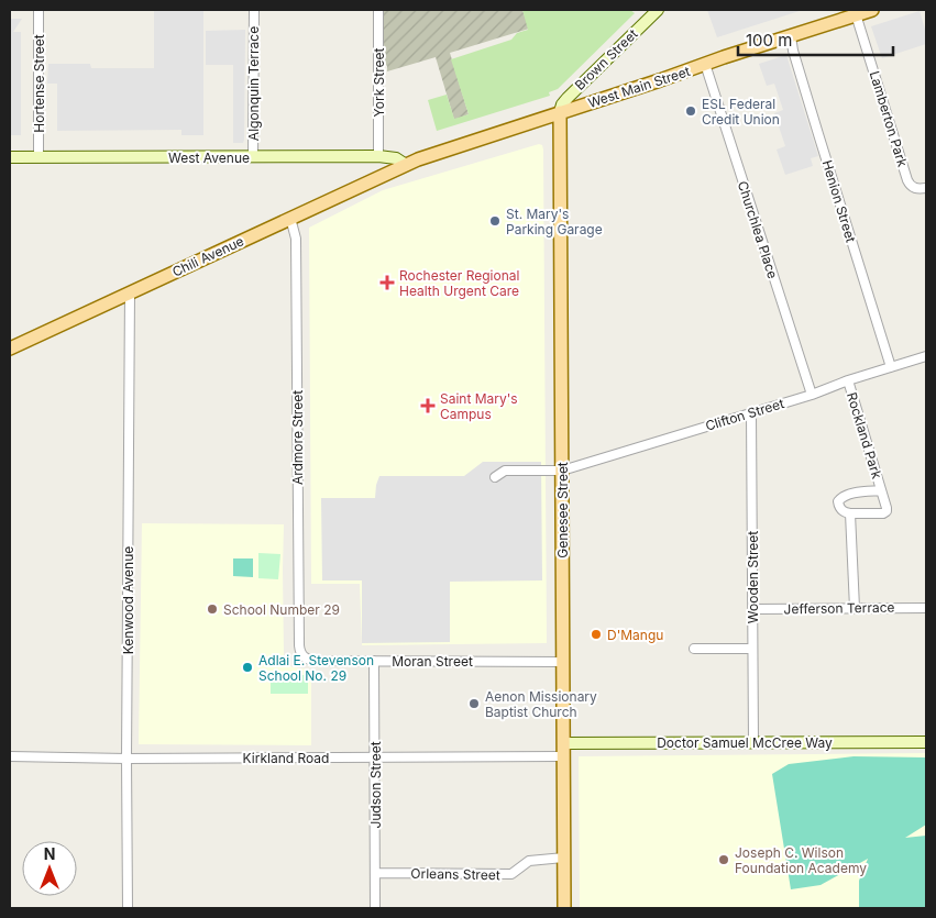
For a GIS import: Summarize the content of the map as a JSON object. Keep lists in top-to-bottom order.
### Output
{
  "streets": {
    "main road": [
      "Brown Street",
      "West Main Street",
      "West Avenue",
      "Chili Avenue",
      "Genesee Street",
      "Doctor Samuel McCree Way"
    ],
    "street": [
      "York Street",
      "Hortense Street",
      "Algonquin Terrace",
      "Lamberton Park",
      "Henion Street",
      "Churchlea Place",
      "Clifton Street",
      "Rockland Park",
      "Ardmore Street",
      "Wooden Street",
      "Kenwood Avenue",
      "Jefferson Terrace",
      "Moran Street",
      "Kirkland Road",
      "Judson Street",
      "Orleans Street"
    ]
  },
  "crossings": [
    ["Brown Street", "West Main Street"],
    ["Brown Street", "Genesee Street"],
    ["York Street", "West Avenue"],
    ["Hortense Street", "West Avenue"],
    ["Algonquin Terrace", "West Avenue"],
    ["West Main Street", "Lamberton Park"],
    ["West Main Street", "West Avenue"],
    ["West Main Street", "Henion Street"],
    ["West Main Street", "Churchlea Place"],
    ["West Main Street", "Chili Avenue"],
    ["West Main Street", "Genesee Street"],
    ["West Avenue", "Chili Avenue"],
    ["Henion Street", "Clifton Street"],
    ["Churchlea Place", "Clifton Street"],
    ["Chili Avenue", "Ardmore Street"],
    ["Chili Avenue", "Kenwood Avenue"],
    ["Clifton Street", "Rockland Park"],
    ["Clifton Street", "Genesee Street"],
    ["Clifton Street", "Wooden Street"],
    ["Rockland Park", "Jefferson Terrace"],
    ["Ardmore Street", "Moran Street"],
    ["Genesee Street", "Moran Street"],
    ["Genesee Street", "Doctor Samuel McCree Way"],
    ["Genesee Street", "Kirkland Road"],
    ["Genesee Street", "Orleans Street"],
    ["Wooden Street", "Jefferson Terrace"],
    ["Wooden Street", "Doctor Samuel McCree Way"],
    ["Kenwood Avenue", "Kirkland Road"],
    ["Moran Street", "Judson Street"],
    ["Kirkland Road", "Judson Street"],
    ["Judson Street", "Orleans Street"]
  ],
  "places": {
    "other": [
      "ESL Federal Credit Union",
      "St. Mary's Parking Garage",
      "School Number 29",
      "D'Mangu",
      "Adlai E. Stevenson School No. 29",
      "Aenon Missionary Baptist Church",
      "Joseph C. Wilson Foundation Academy"
    ],
    "health": ["Rochester Regional Health Urgent Care", "Saint Mary's Campus"]
  },
  "scale_bar": "100 m",
  "north": "top"
}
